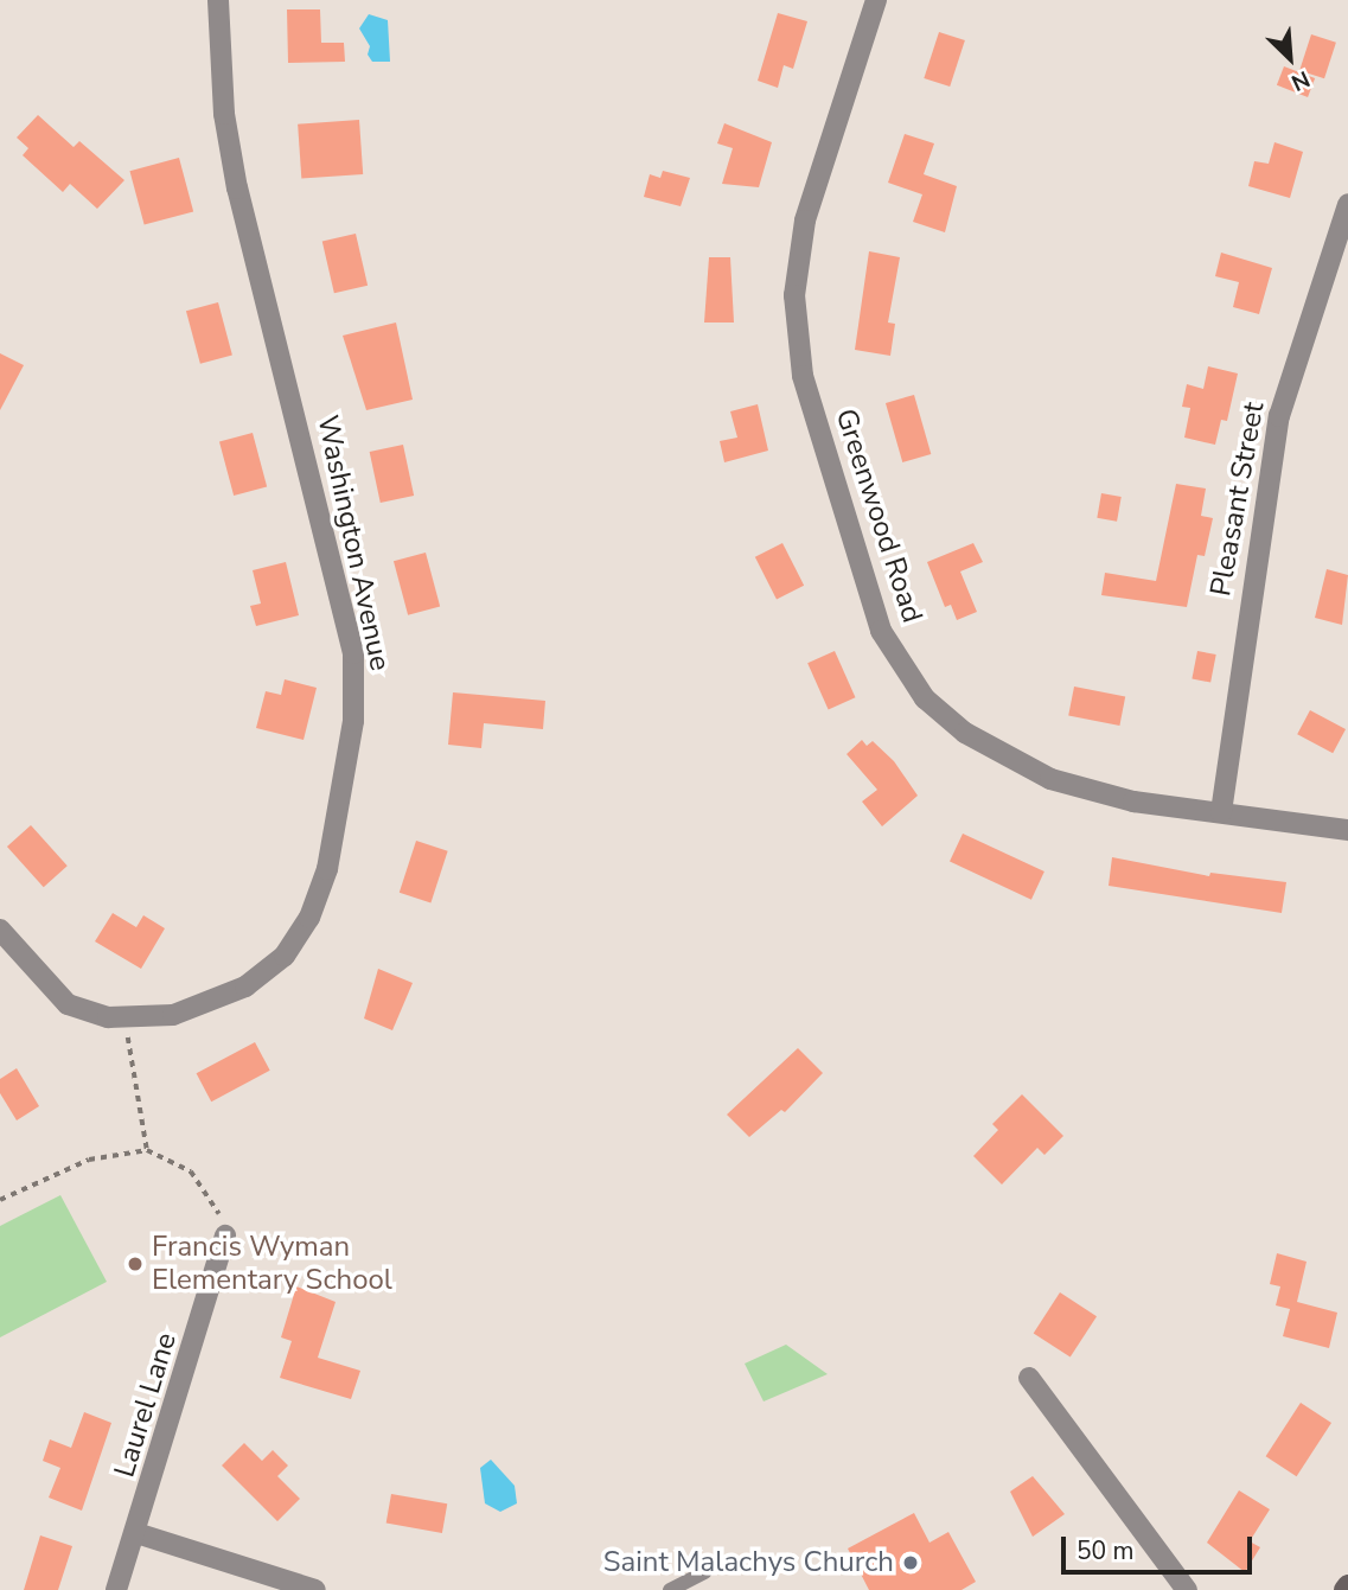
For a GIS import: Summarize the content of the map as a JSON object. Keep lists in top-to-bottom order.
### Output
{
  "streets": {
    "street": [
      "Pleasant Street",
      "Greenwood Road",
      "Washington Avenue",
      "Laurel Lane"
    ]
  },
  "crossings": [
    ["Pleasant Street", "Greenwood Road"]
  ],
  "places": ["Francis Wyman Elementary School", "Saint Malachys Church"],
  "scale_bar": "50 m",
  "north": "bottom right"
}
